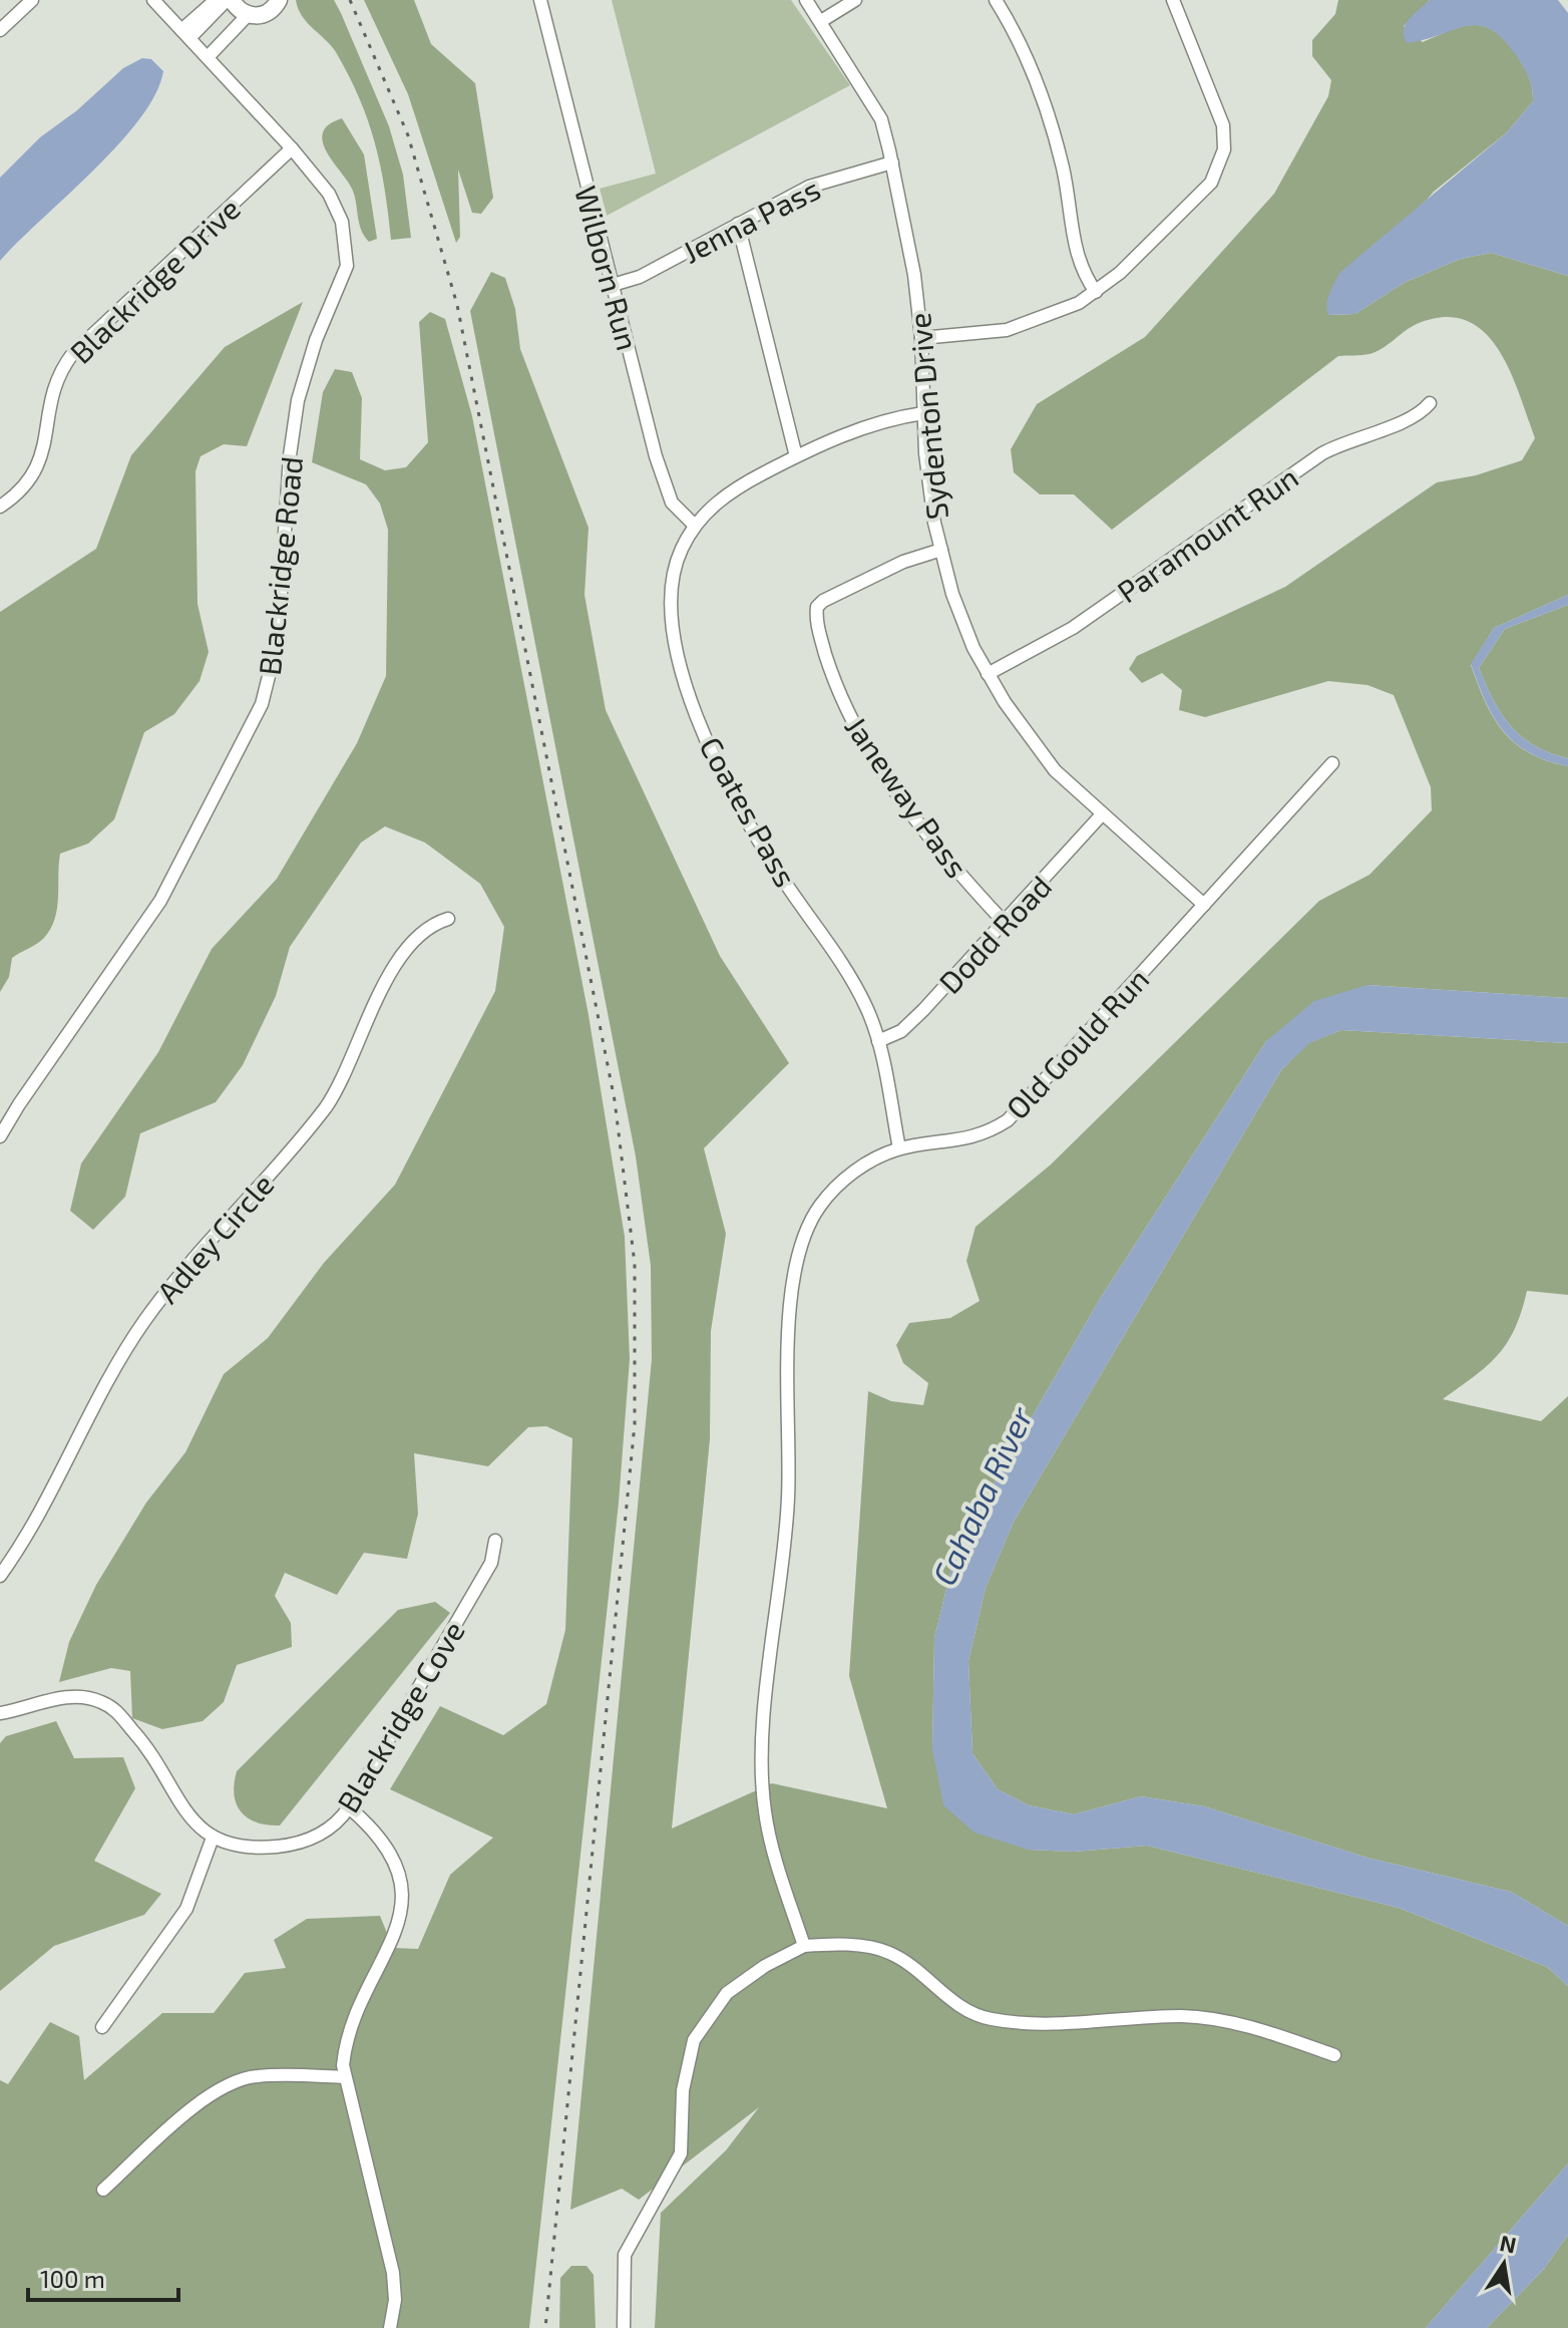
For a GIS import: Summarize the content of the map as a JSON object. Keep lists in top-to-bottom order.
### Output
{
  "streets": {
    "street": [
      "Jenna Pass",
      "Wilborn Run",
      "Blackridge Drive",
      "Sydenton Drive",
      "Paramount Run",
      "Blackridge Road",
      "Janeway Pass",
      "Coates Pass",
      "Dodd Road",
      "Old Gould Run",
      "Adley Circle",
      "Blackridge Cove"
    ]
  },
  "crossings": [
    ["Jenna Pass", "Wilborn Run"],
    ["Jenna Pass", "Sydenton Drive"],
    ["Wilborn Run", "Coates Pass"],
    ["Blackridge Drive", "Blackridge Road"],
    ["Sydenton Drive", "Paramount Run"],
    ["Sydenton Drive", "Janeway Pass"],
    ["Sydenton Drive", "Coates Pass"],
    ["Sydenton Drive", "Dodd Road"],
    ["Sydenton Drive", "Old Gould Run"],
    ["Janeway Pass", "Dodd Road"],
    ["Coates Pass", "Dodd Road"],
    ["Coates Pass", "Old Gould Run"]
  ],
  "water": ["Cahaba River"],
  "scale_bar": "100 m",
  "north": "top"
}
